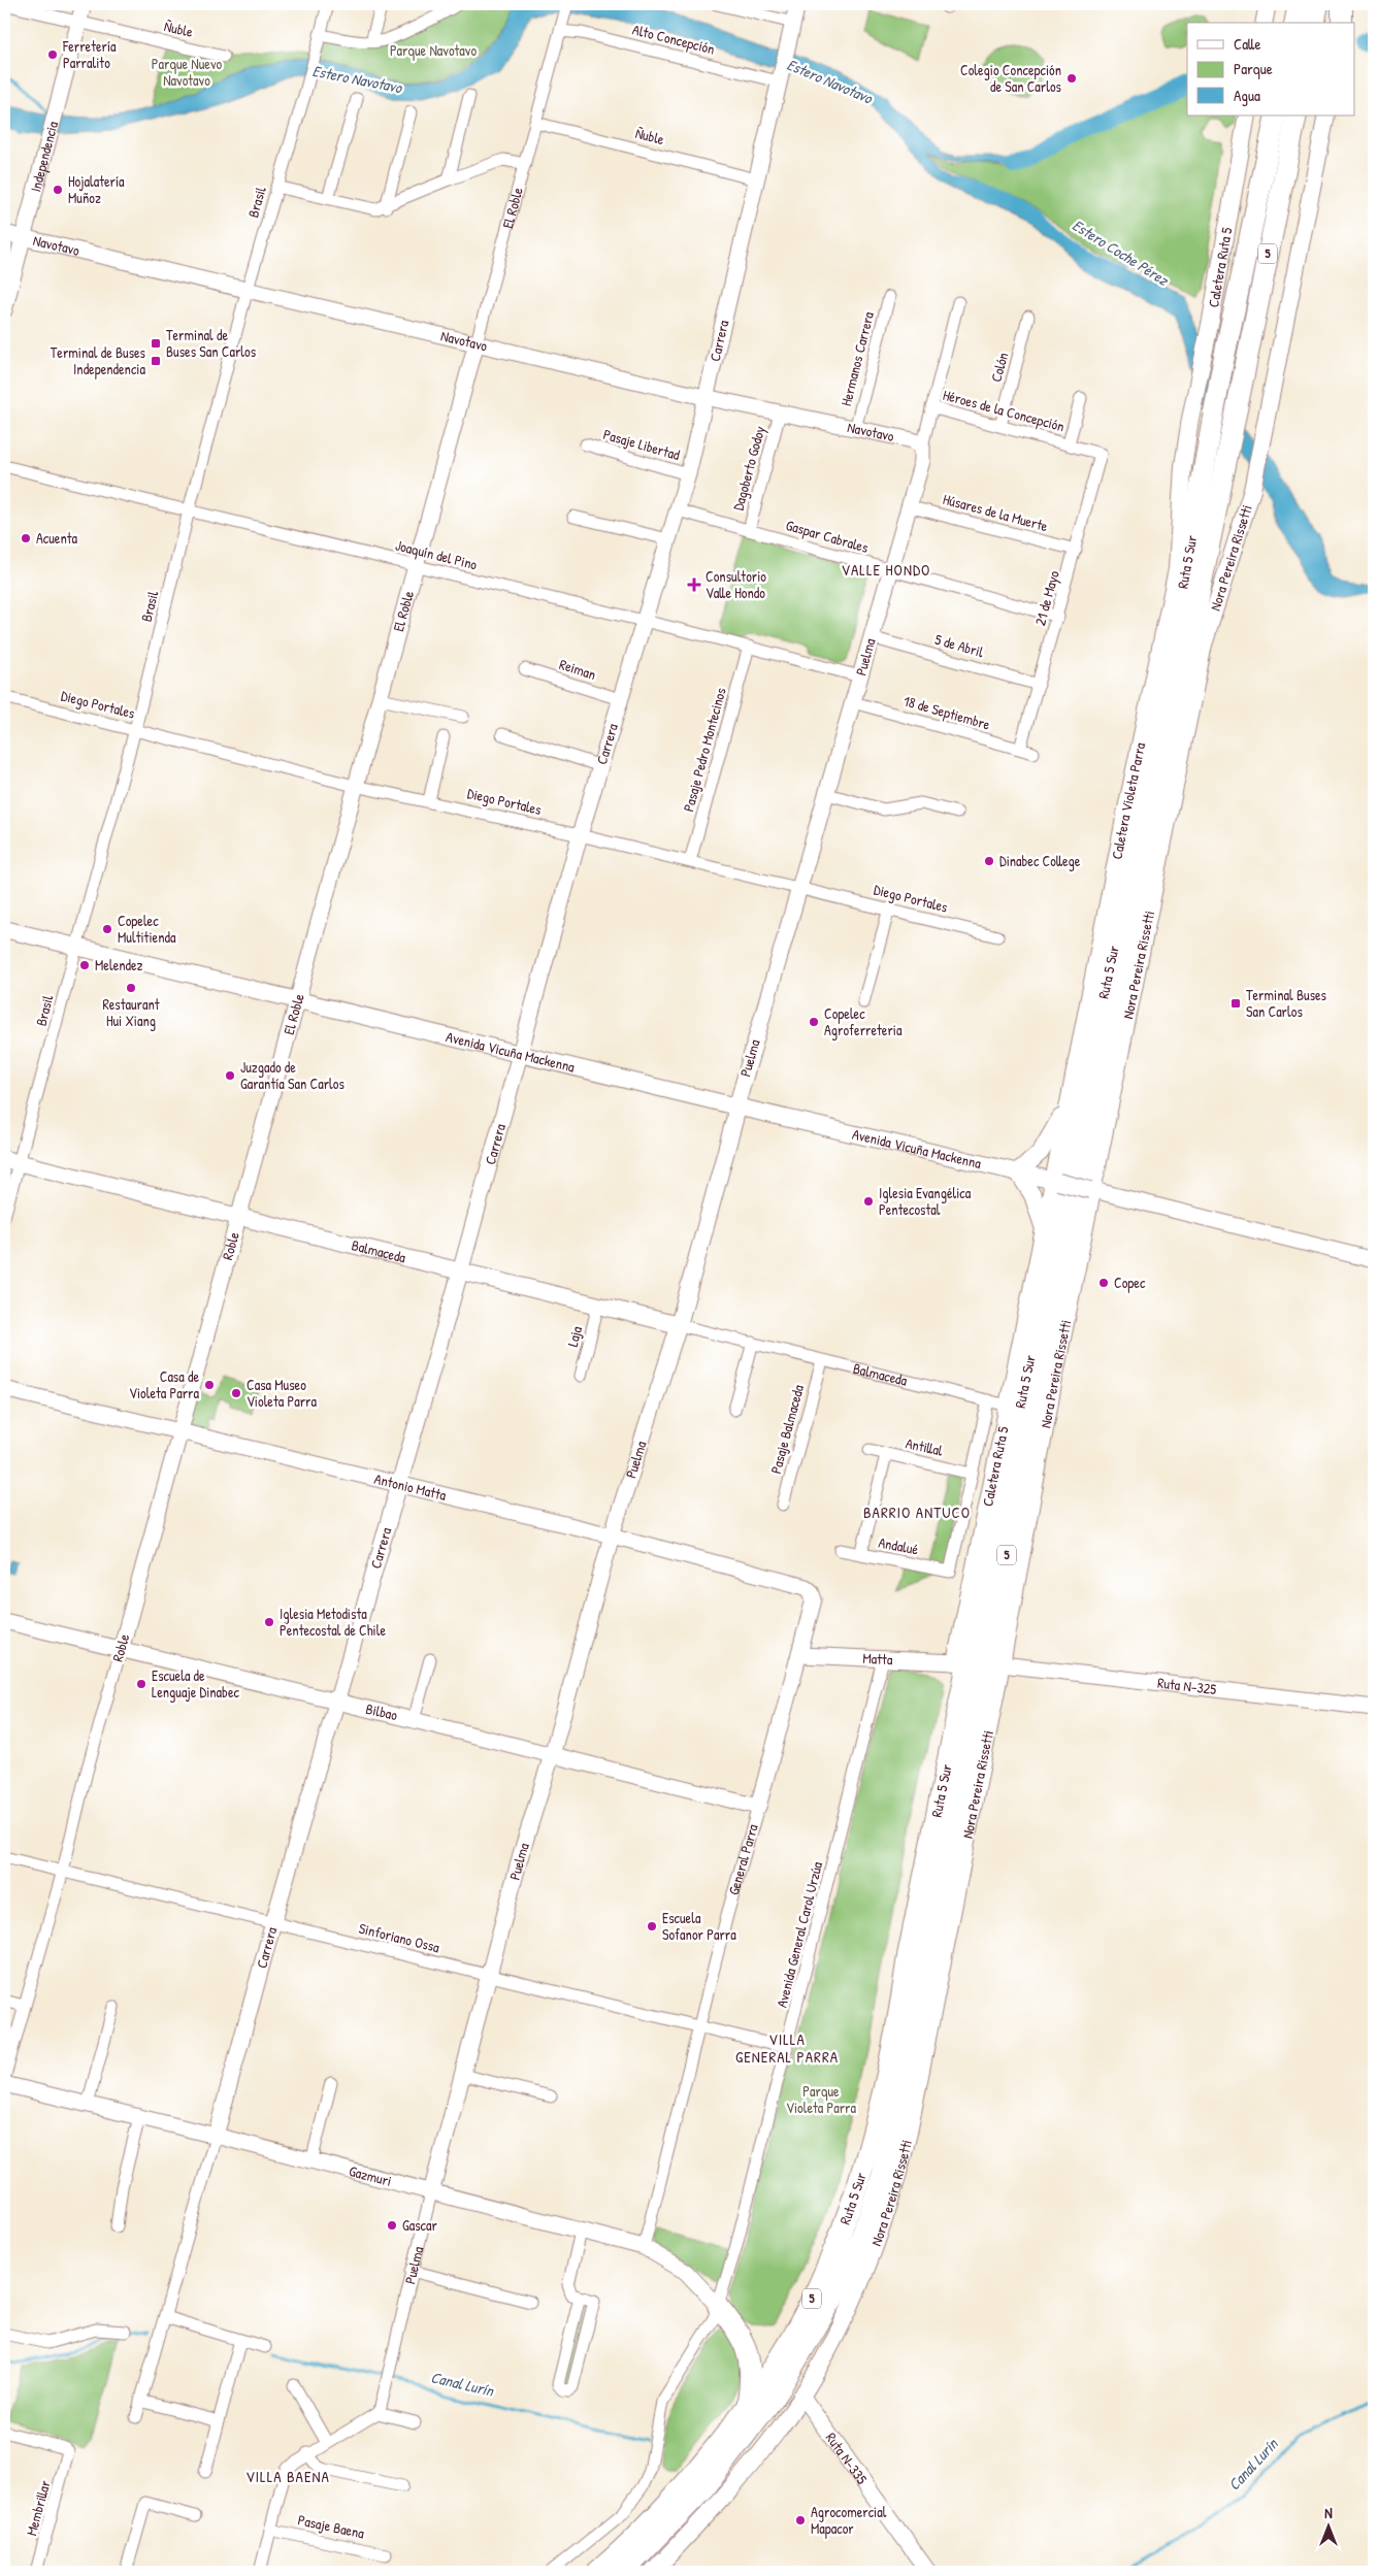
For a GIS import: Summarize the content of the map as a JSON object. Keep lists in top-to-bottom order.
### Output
{
  "streets": {
    "highway": ["5", "Ruta 5 Sur"],
    "main road": [
      "Caletera Ruta 5",
      "Nora Pereira Rissetti",
      "Puelma",
      "Caletera Violeta Parra",
      "Avenida Vicuña Mackenna",
      "Balmaceda"
    ],
    "street": [
      "Ñuble",
      "Alto Concepción",
      "Independencia",
      "Brasil",
      "El Roble",
      "Navotavo",
      "Carrera",
      "Hermanos Carrera",
      "Colón",
      "Héroes de la Concepción",
      "Pasaje Libertad",
      "Dagoberto Godoy",
      "Húsares de la Muerte",
      "Gaspar Cabrales",
      "Joaquín del Pino",
      "21 de Mayo",
      "5 de Abril",
      "Reiman",
      "Diego Portales",
      "18 de Septiembre",
      "Pasaje Pedro Montecinos",
      "Roble",
      "Laja",
      "Pasaje Balmaceda",
      "Antillal",
      "Antonio Matta",
      "Andalué",
      "Matta",
      "Ruta N-325",
      "Bilbao",
      "General Parra",
      "Avenida General Carol Urzúa",
      "Sinforiano Ossa",
      "Gazmuri",
      "Ruta N-335",
      "Membrillar",
      "Pasaje Baena"
    ]
  },
  "crossings": [
    ["Ñuble", "Independencia"],
    ["Ñuble", "El Roble"],
    ["Ñuble", "Carrera"],
    ["Alto Concepción", "El Roble"],
    ["Alto Concepción", "Carrera"],
    ["Independencia", "Navotavo"],
    ["Brasil", "Navotavo"],
    ["Brasil", "Joaquín del Pino"],
    ["Brasil", "Diego Portales"],
    ["Brasil", "Avenida Vicuña Mackenna"],
    ["Brasil", "Balmaceda"],
    ["El Roble", "Navotavo"],
    ["El Roble", "Joaquín del Pino"],
    ["El Roble", "Diego Portales"],
    ["El Roble", "Avenida Vicuña Mackenna"],
    ["El Roble", "Roble"],
    ["El Roble", "Balmaceda"],
    ["Navotavo", "Carrera"],
    ["Navotavo", "Hermanos Carrera"],
    ["Navotavo", "Dagoberto Godoy"],
    ["Navotavo", "Puelma"],
    ["Caletera Ruta 5", "Caletera Violeta Parra"],
    ["Caletera Ruta 5", "Avenida Vicuña Mackenna"],
    ["Caletera Ruta 5", "Balmaceda"],
    ["Caletera Ruta 5", "Matta"],
    ["Carrera", "Pasaje Libertad"],
    ["Carrera", "Gaspar Cabrales"],
    ["Carrera", "Joaquín del Pino"],
    ["Carrera", "Reiman"],
    ["Carrera", "Diego Portales"],
    ["Carrera", "Avenida Vicuña Mackenna"],
    ["Carrera", "Balmaceda"],
    ["Carrera", "Antonio Matta"],
    ["Carrera", "Bilbao"],
    ["Carrera", "Sinforiano Ossa"],
    ["Carrera", "Gazmuri"],
    ["Colón", "Héroes de la Concepción"],
    ["Héroes de la Concepción", "21 de Mayo"],
    ["Héroes de la Concepción", "Puelma"],
    ["Dagoberto Godoy", "Gaspar Cabrales"],
    ["Húsares de la Muerte", "21 de Mayo"],
    ["Húsares de la Muerte", "Puelma"],
    ["Gaspar Cabrales", "21 de Mayo"],
    ["Gaspar Cabrales", "Puelma"],
    ["Joaquín del Pino", "Puelma"],
    ["Joaquín del Pino", "Pasaje Pedro Montecinos"],
    ["Nora Pereira Rissetti", "Avenida Vicuña Mackenna"],
    ["Nora Pereira Rissetti", "Ruta N-325"],
    ["Nora Pereira Rissetti", "Ruta N-335"],
    ["21 de Mayo", "5 de Abril"],
    ["21 de Mayo", "18 de Septiembre"],
    ["5 de Abril", "Puelma"],
    ["Puelma", "Diego Portales"],
    ["Puelma", "18 de Septiembre"],
    ["Puelma", "Avenida Vicuña Mackenna"],
    ["Puelma", "Balmaceda"],
    ["Puelma", "Antonio Matta"],
    ["Puelma", "Bilbao"],
    ["Puelma", "Sinforiano Ossa"],
    ["Puelma", "Gazmuri"],
    ["Diego Portales", "Pasaje Pedro Montecinos"],
    ["Caletera Violeta Parra", "Avenida Vicuña Mackenna"],
    ["Roble", "Balmaceda"],
    ["Roble", "Antonio Matta"],
    ["Roble", "Bilbao"],
    ["Roble", "Sinforiano Ossa"],
    ["Balmaceda", "Laja"],
    ["Balmaceda", "Pasaje Balmaceda"],
    ["Antillal", "Andalué"],
    ["Antonio Matta", "General Parra"],
    ["Matta", "General Parra"],
    ["Matta", "Avenida General Carol Urzúa"],
    ["Bilbao", "General Parra"],
    ["General Parra", "Sinforiano Ossa"],
    ["General Parra", "Gazmuri"],
    ["Avenida General Carol Urzúa", "Sinforiano Ossa"],
    ["Avenida General Carol Urzúa", "Gazmuri"]
  ],
  "districts": [
    "VALLE HONDO",
    "BARRIO ANTUCO",
    "VILLA GENERAL PARRA",
    "VILLA BAENA"
  ],
  "water": ["Estero Navotavo", "Estero Coche Pérez", "Canal Lurín"],
  "parks": ["Parque Navotavo", "Parque Nuevo Navotavo", "Parque Violeta Parra"],
  "places": {
    "other": [
      "Ferretería Parralito",
      "Colegio Concepción de San Carlos",
      "Hojalatería Muñoz",
      "Acuenta",
      "Dinabec College",
      "Copelec Multitienda",
      "Melendez",
      "Restaurant Hui Xiang",
      "Copelec Agroferreteria",
      "Juzgado de Garantía San Carlos",
      "Iglesia Evangélica Pentecostal",
      "Copec",
      "Casa de Violeta Parra",
      "Casa Museo Violeta Parra",
      "Iglesia Metodista Pentecostal de Chile",
      "Escuela de Lenguaje Dinabec",
      "Escuela Sofanor Parra",
      "Gascar",
      "Agrocomercial Mapacor"
    ],
    "transit": ["Terminal de Buses San Carlos", "Terminal de Buses Independencia", "Terminal Buses San Carlos"],
    "health": ["Consultorio Valle Hondo"]
  },
  "legend": ["Calle", "Parque", "Agua"],
  "north": "top"
}
